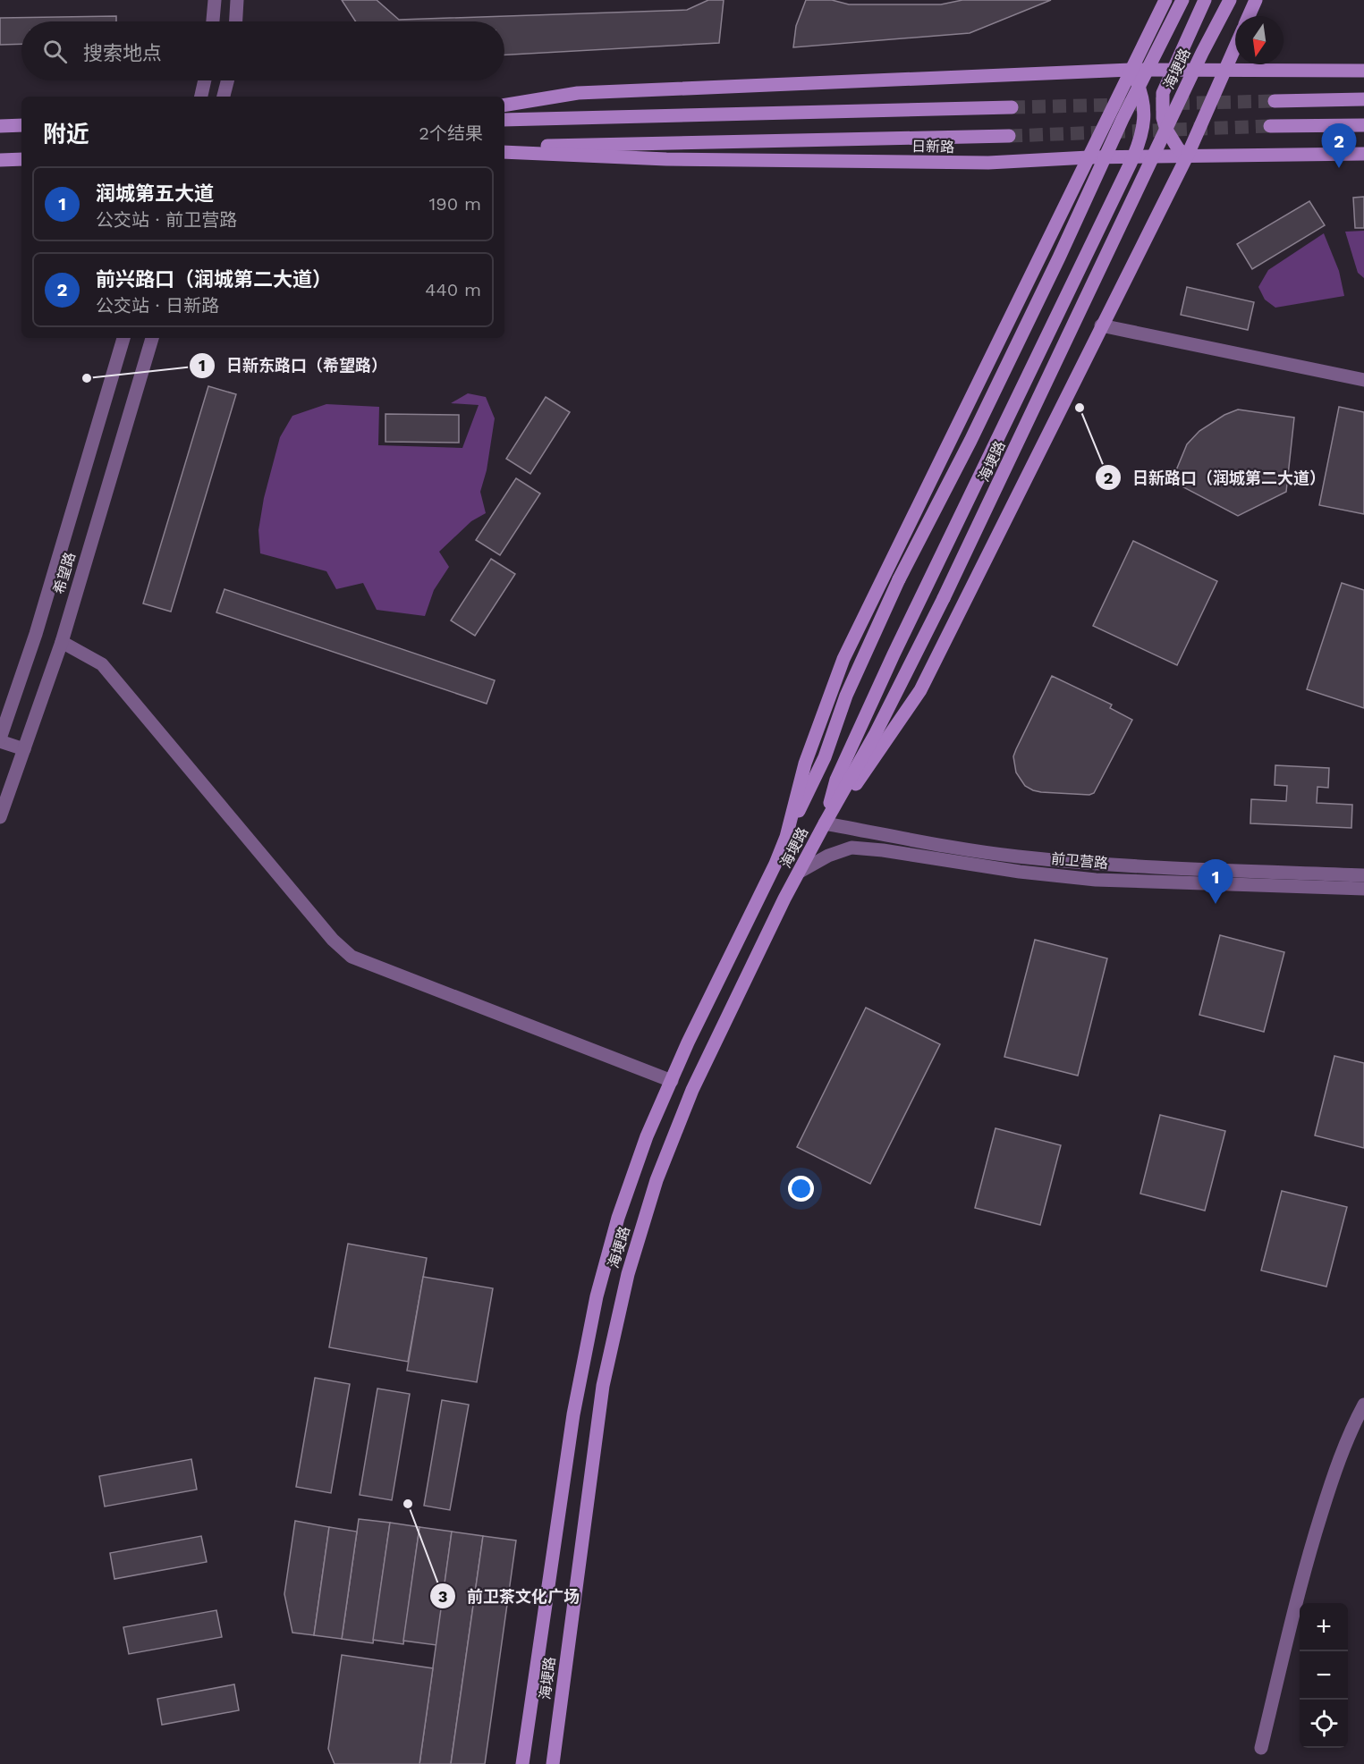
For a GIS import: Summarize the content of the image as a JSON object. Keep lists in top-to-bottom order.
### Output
{
  "streets": {
    "main road": ["海埂路", "日新路"],
    "street": ["希望路", "前卫营路"]
  },
  "crossings": [
    ["海埂路", "前卫营路"]
  ],
  "places": ["日新东路口（希望路）", "日新路口（润城第二大道）", "前卫茶文化广场"],
  "north": "bottom",
  "page": {
    "search": "搜索地点",
    "heading": ["附近", "2个结果"],
    "pins": ["2", "1"],
    "list": [
      {
        "mark": "1",
        "name": "润城第五大道",
        "note": "公交站 · 前卫营路",
        "value": "190 m"
      },
      {
        "mark": "2",
        "name": "前兴路口（润城第二大道）",
        "note": "公交站 · 日新路",
        "value": "440 m"
      }
    ],
    "map_buttons": ["+", "−"]
  }
}
